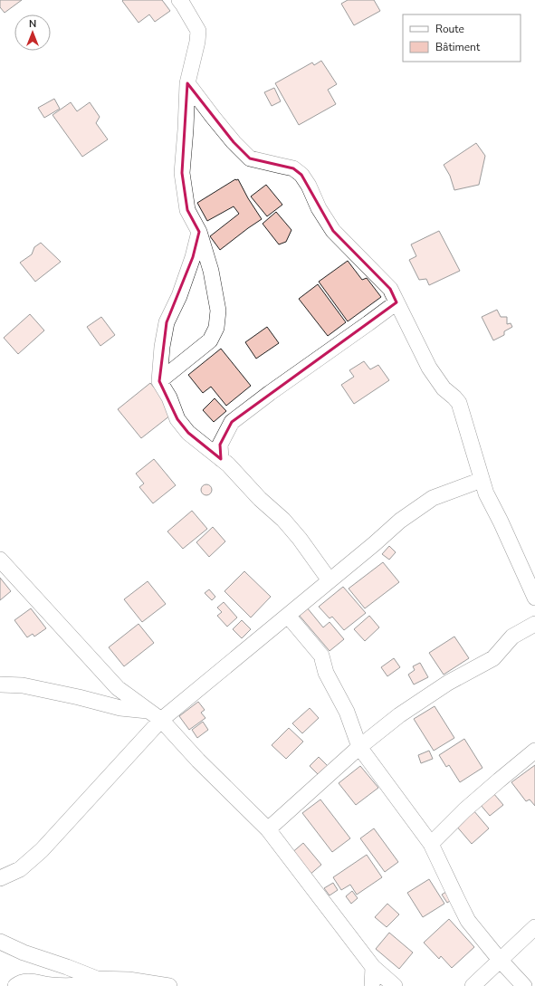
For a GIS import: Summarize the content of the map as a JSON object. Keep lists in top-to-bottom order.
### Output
{
  "legend": ["Route", "Bâtiment"],
  "north": "top"
}
